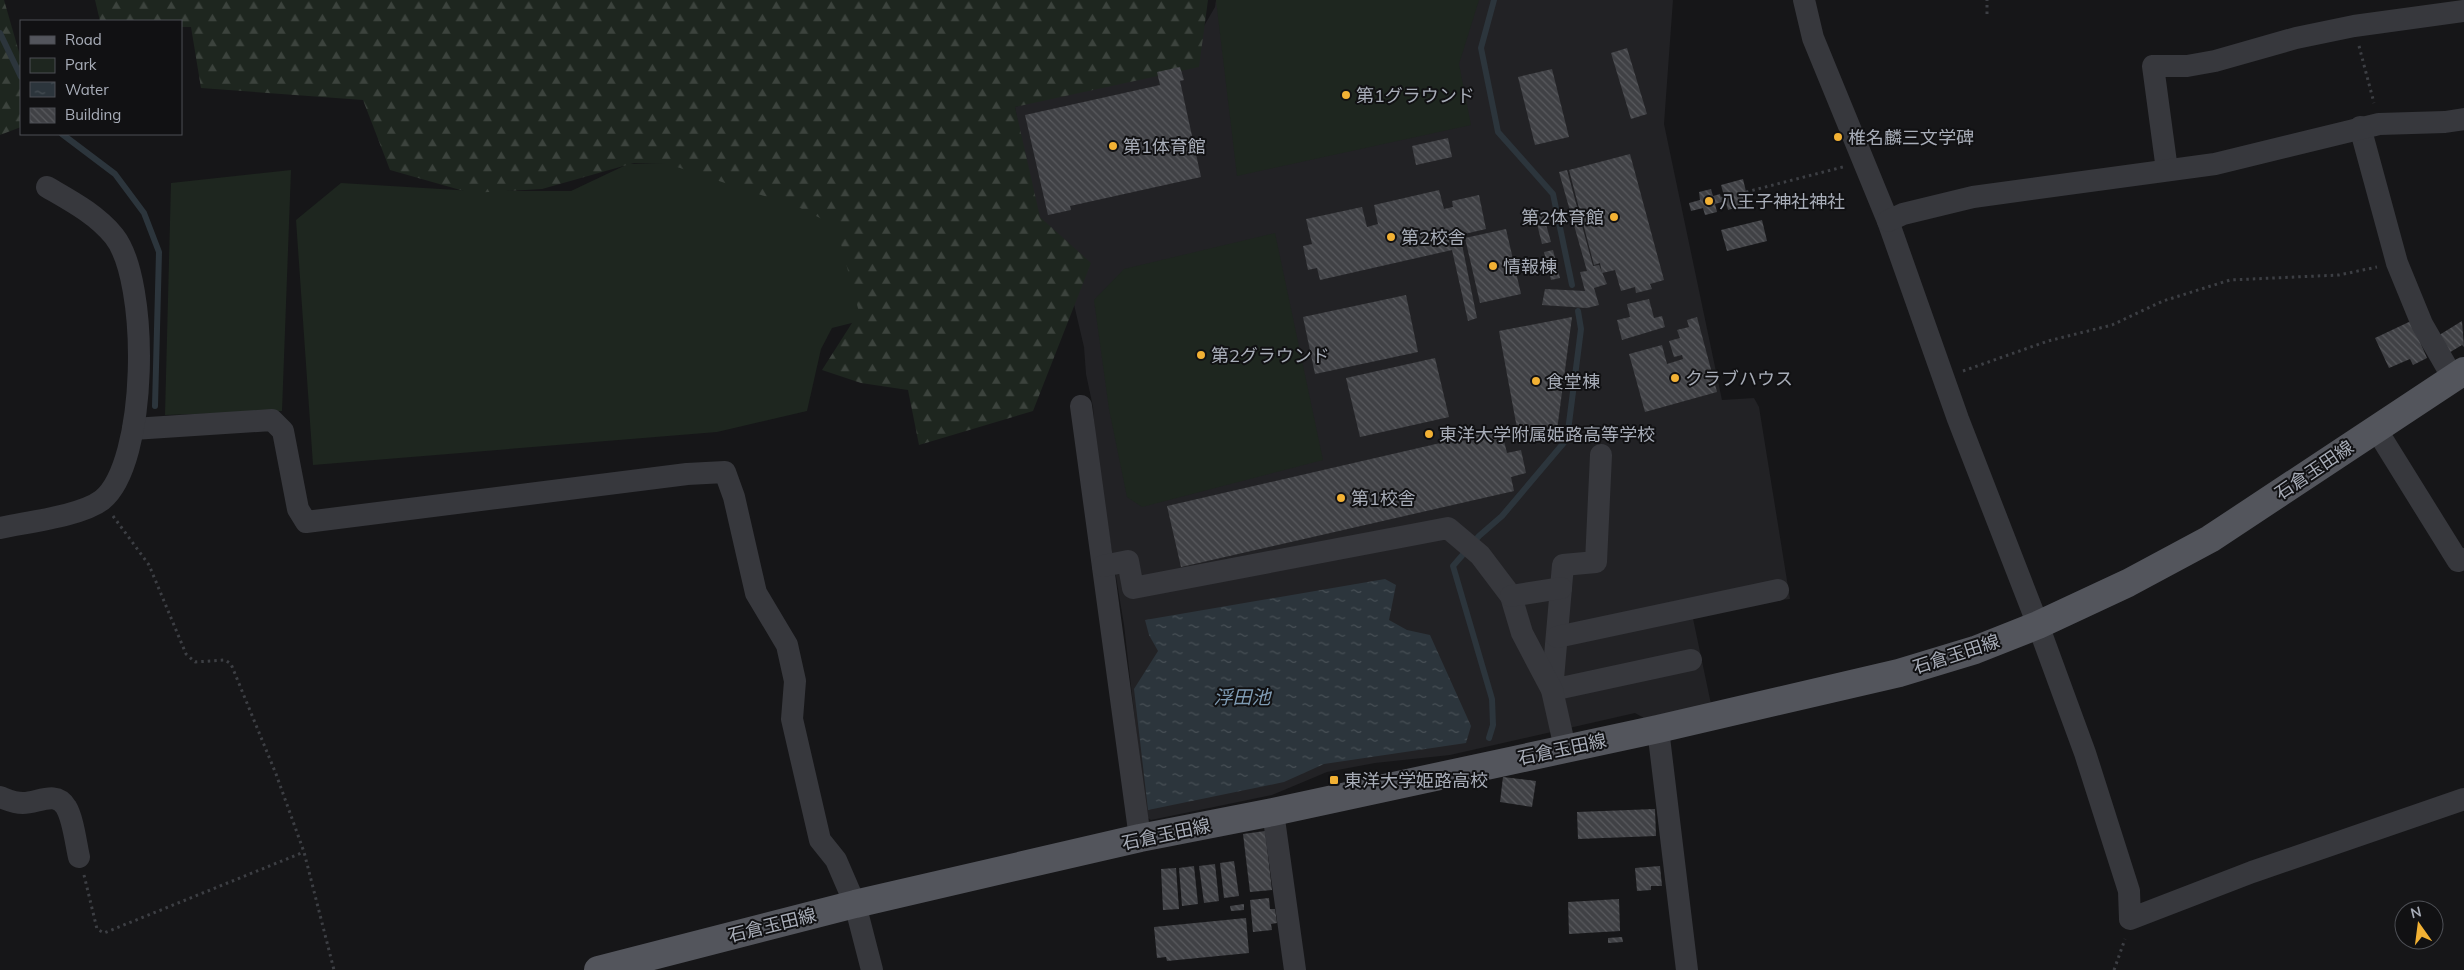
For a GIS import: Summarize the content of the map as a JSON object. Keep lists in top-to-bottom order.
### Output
{
  "streets": {
    "main road": ["石倉玉田線"]
  },
  "water": ["浮田池"],
  "places": {
    "other": [
      "第1グラウンド",
      "椎名麟三文学碑",
      "第1体育館",
      "八王子神社神社",
      "第2体育館",
      "第2校舎",
      "情報棟",
      "第2グラウンド",
      "クラブハウス",
      "食堂棟",
      "東洋大学附属姫路高等学校",
      "第1校舎"
    ],
    "transit": ["東洋大学姫路高校"]
  },
  "legend": [
    "Road",
    "Park",
    "Water",
    "Building"
  ],
  "north": "top"
}
